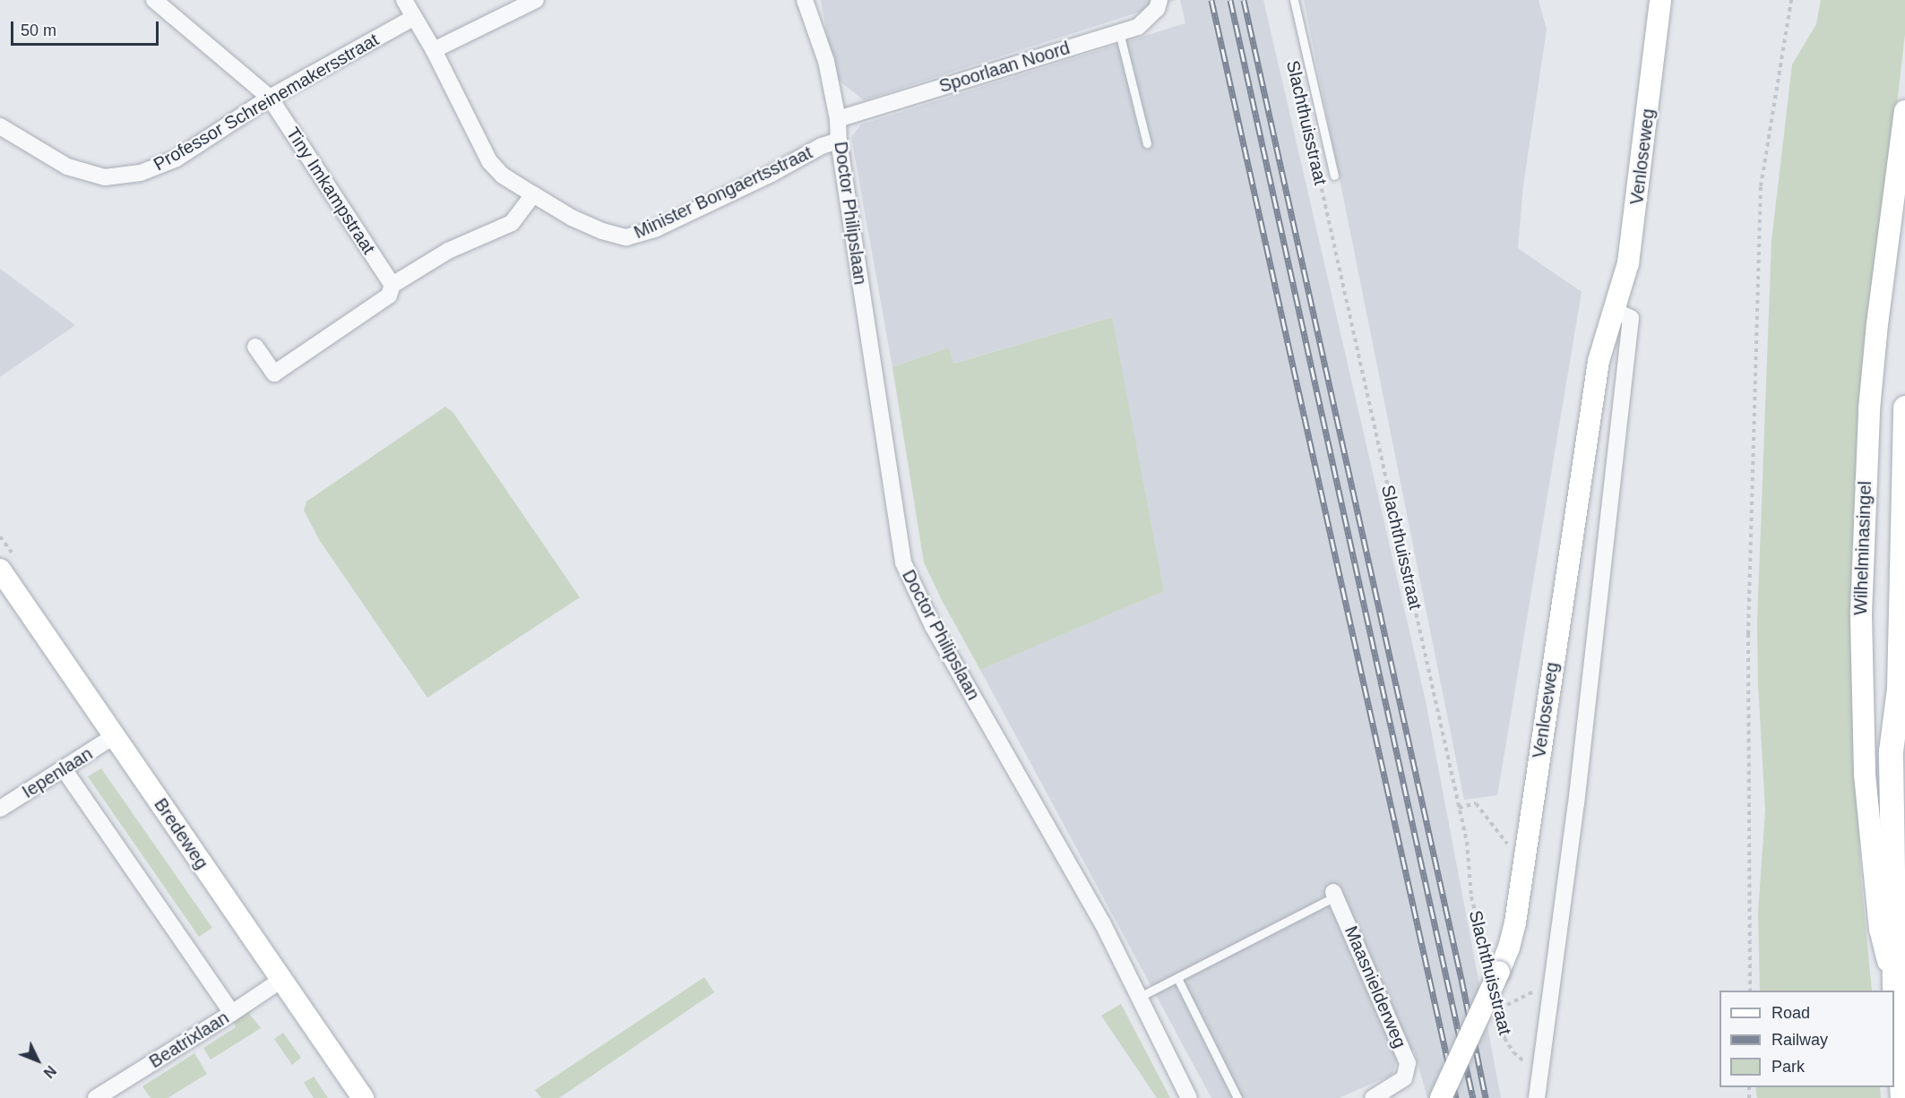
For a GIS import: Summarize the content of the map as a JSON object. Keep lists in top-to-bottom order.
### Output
{
  "streets": {
    "main road": ["Wilhelminasingel"],
    "street": [
      "Spoorlaan Noord",
      "Professor Schreinemakersstraat",
      "Venloseweg",
      "Tiny Imkampstraat",
      "Minister Bongaertsstraat",
      "Doctor Philipslaan",
      "Iepenlaan",
      "Bredeweg",
      "Maasnielderweg",
      "Beatrixlaan"
    ],
    "lane": ["Slachthuisstraat"]
  },
  "crossings": [
    ["Spoorlaan Noord", "Doctor Philipslaan"],
    ["Professor Schreinemakersstraat", "Tiny Imkampstraat"],
    ["Professor Schreinemakersstraat", "Minister Bongaertsstraat"],
    ["Slachthuisstraat", "Venloseweg"],
    ["Minister Bongaertsstraat", "Doctor Philipslaan"],
    ["Iepenlaan", "Bredeweg"],
    ["Bredeweg", "Beatrixlaan"]
  ],
  "legend": ["Road", "Railway", "Park"],
  "scale_bar": "50 m",
  "north": "bottom right"
}
